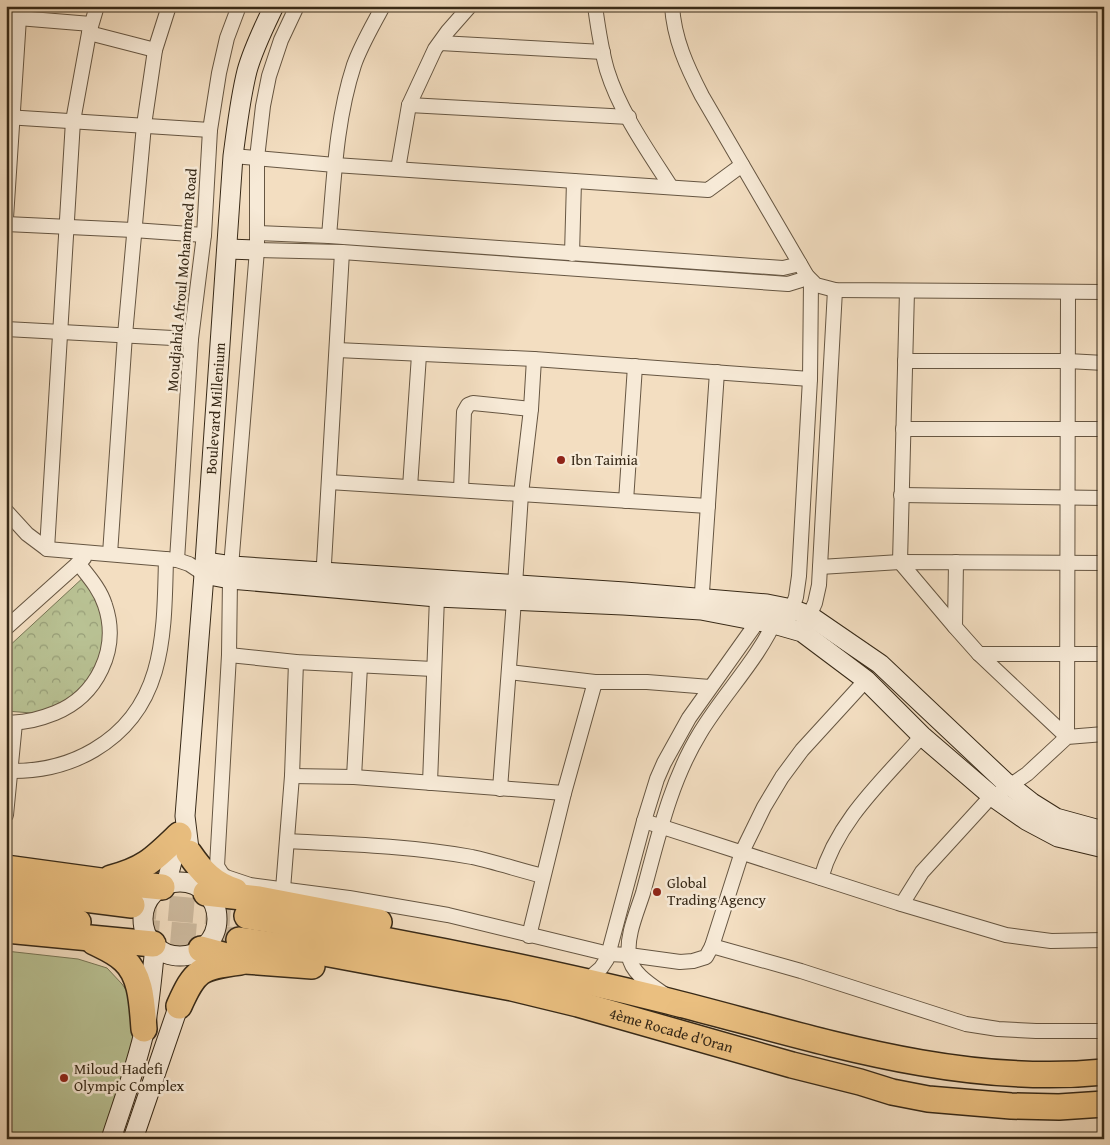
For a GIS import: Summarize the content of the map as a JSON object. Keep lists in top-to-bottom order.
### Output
{
  "streets": {
    "highway": ["4ème Rocade d'Oran"],
    "main road": ["Boulevard Millenium"],
    "street": ["Moudjahid Afroul Mohammed Road"]
  },
  "crossings": [
    ["Moudjahid Afroul Mohammed Road", "Boulevard Millenium"]
  ],
  "places": ["Ibn Taimia", "Global Trading Agency", "Miloud Hadefi Olympic Complex"]
}
